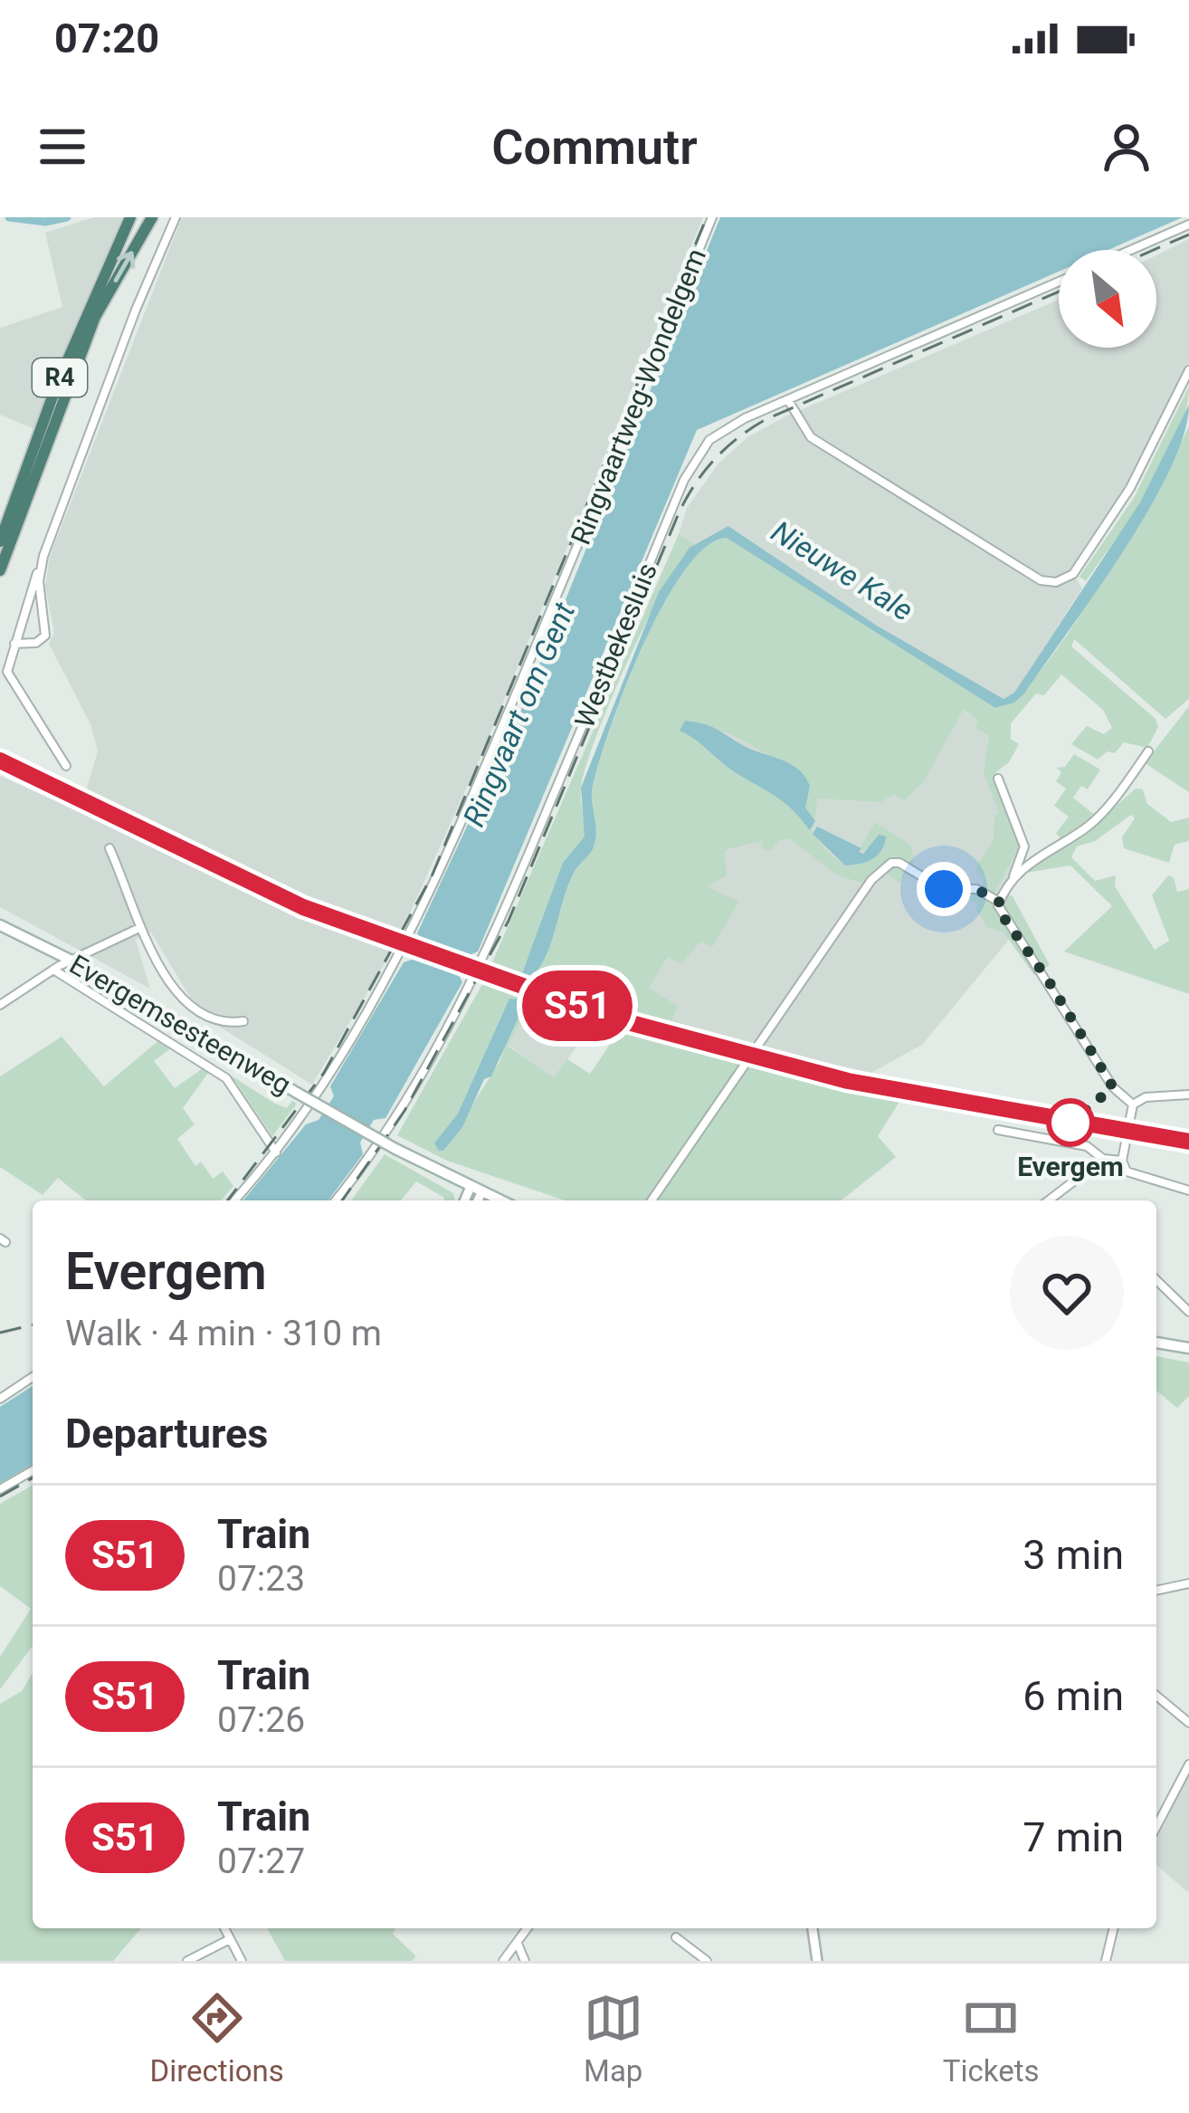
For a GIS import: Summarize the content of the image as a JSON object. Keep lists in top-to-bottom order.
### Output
{
  "streets": {
    "highway": ["R4"],
    "main road": ["Evergemsesteenweg"],
    "street": ["Ringvaartweg-Wondelgem", "Westbekesluis"]
  },
  "water": ["Nieuwe Kale", "Ringvaart om Gent"],
  "places": ["Evergem"],
  "north": "bottom right",
  "page": {
    "status": "07:20",
    "header": "Commutr",
    "on_map": "S51",
    "heading": [
      ["Evergem", "Walk · 4 min · 310 m"],
      "Departures"
    ],
    "list": [
      {
        "mark": "S51",
        "name": "Train",
        "note": "07:23",
        "value": "3 min"
      },
      {
        "mark": "S51",
        "name": "Train",
        "note": "07:26",
        "value": "6 min"
      },
      {
        "mark": "S51",
        "name": "Train",
        "note": "07:27",
        "value": "7 min"
      }
    ],
    "tabs": ["Directions", "Map", "Tickets"]
  }
}
